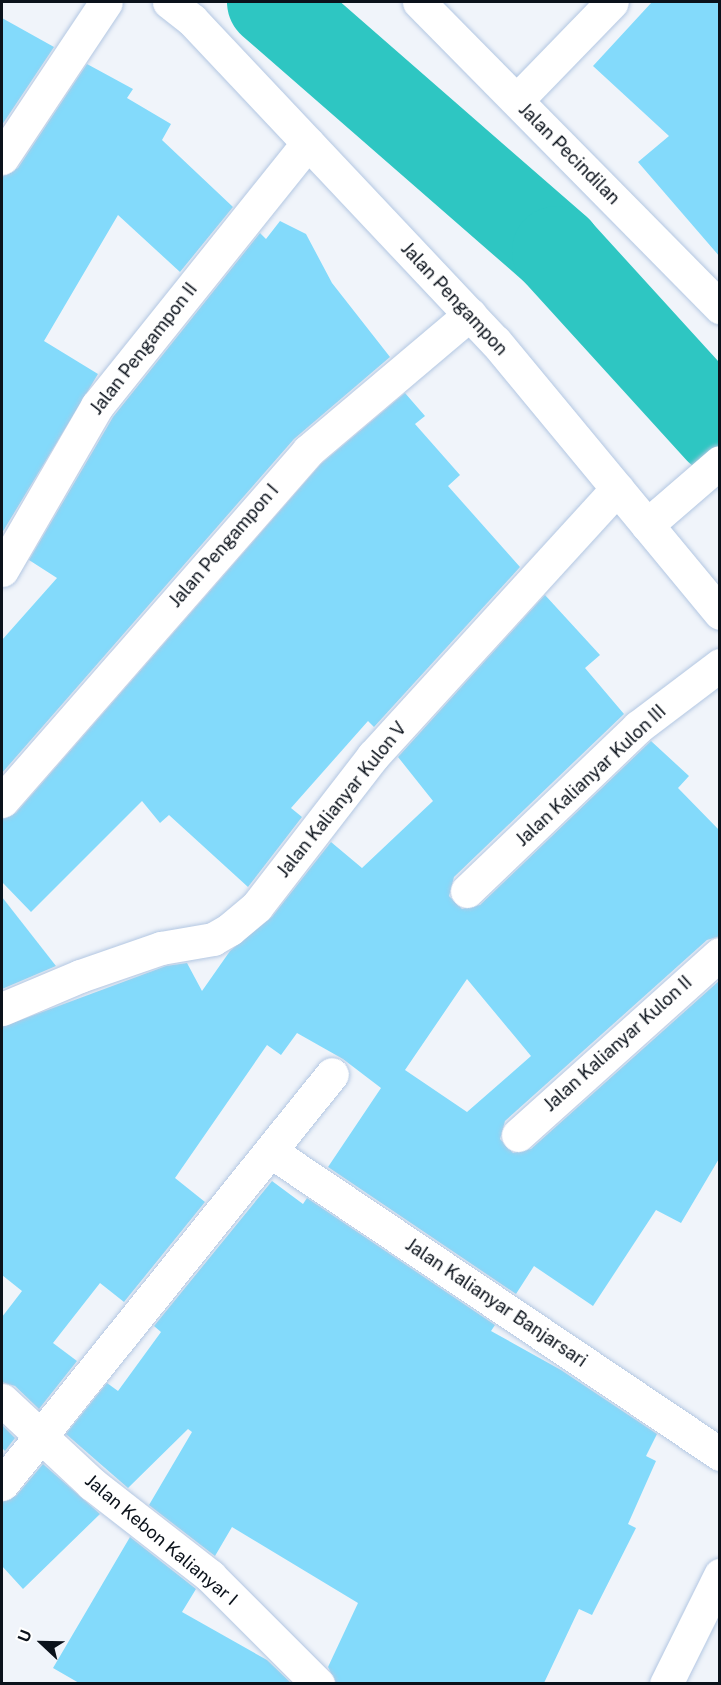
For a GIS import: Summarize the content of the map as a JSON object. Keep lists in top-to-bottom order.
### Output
{
  "streets": {
    "street": [
      "Jalan Pecindilan",
      "Jalan Pengampon",
      "Jalan Pengampon II",
      "Jalan Pengampon I",
      "Jalan Kalianyar Kulon III",
      "Jalan Kalianyar Kulon V",
      "Jalan Kalianyar Kulon II",
      "Jalan Kalianyar Banjarsari",
      "Jalan Kebon Kalianyar I"
    ]
  },
  "crossings": [
    ["Jalan Pengampon", "Jalan Pengampon II"],
    ["Jalan Pengampon", "Jalan Pengampon I"],
    ["Jalan Pengampon", "Jalan Kalianyar Kulon V"]
  ],
  "north": "left"
}
